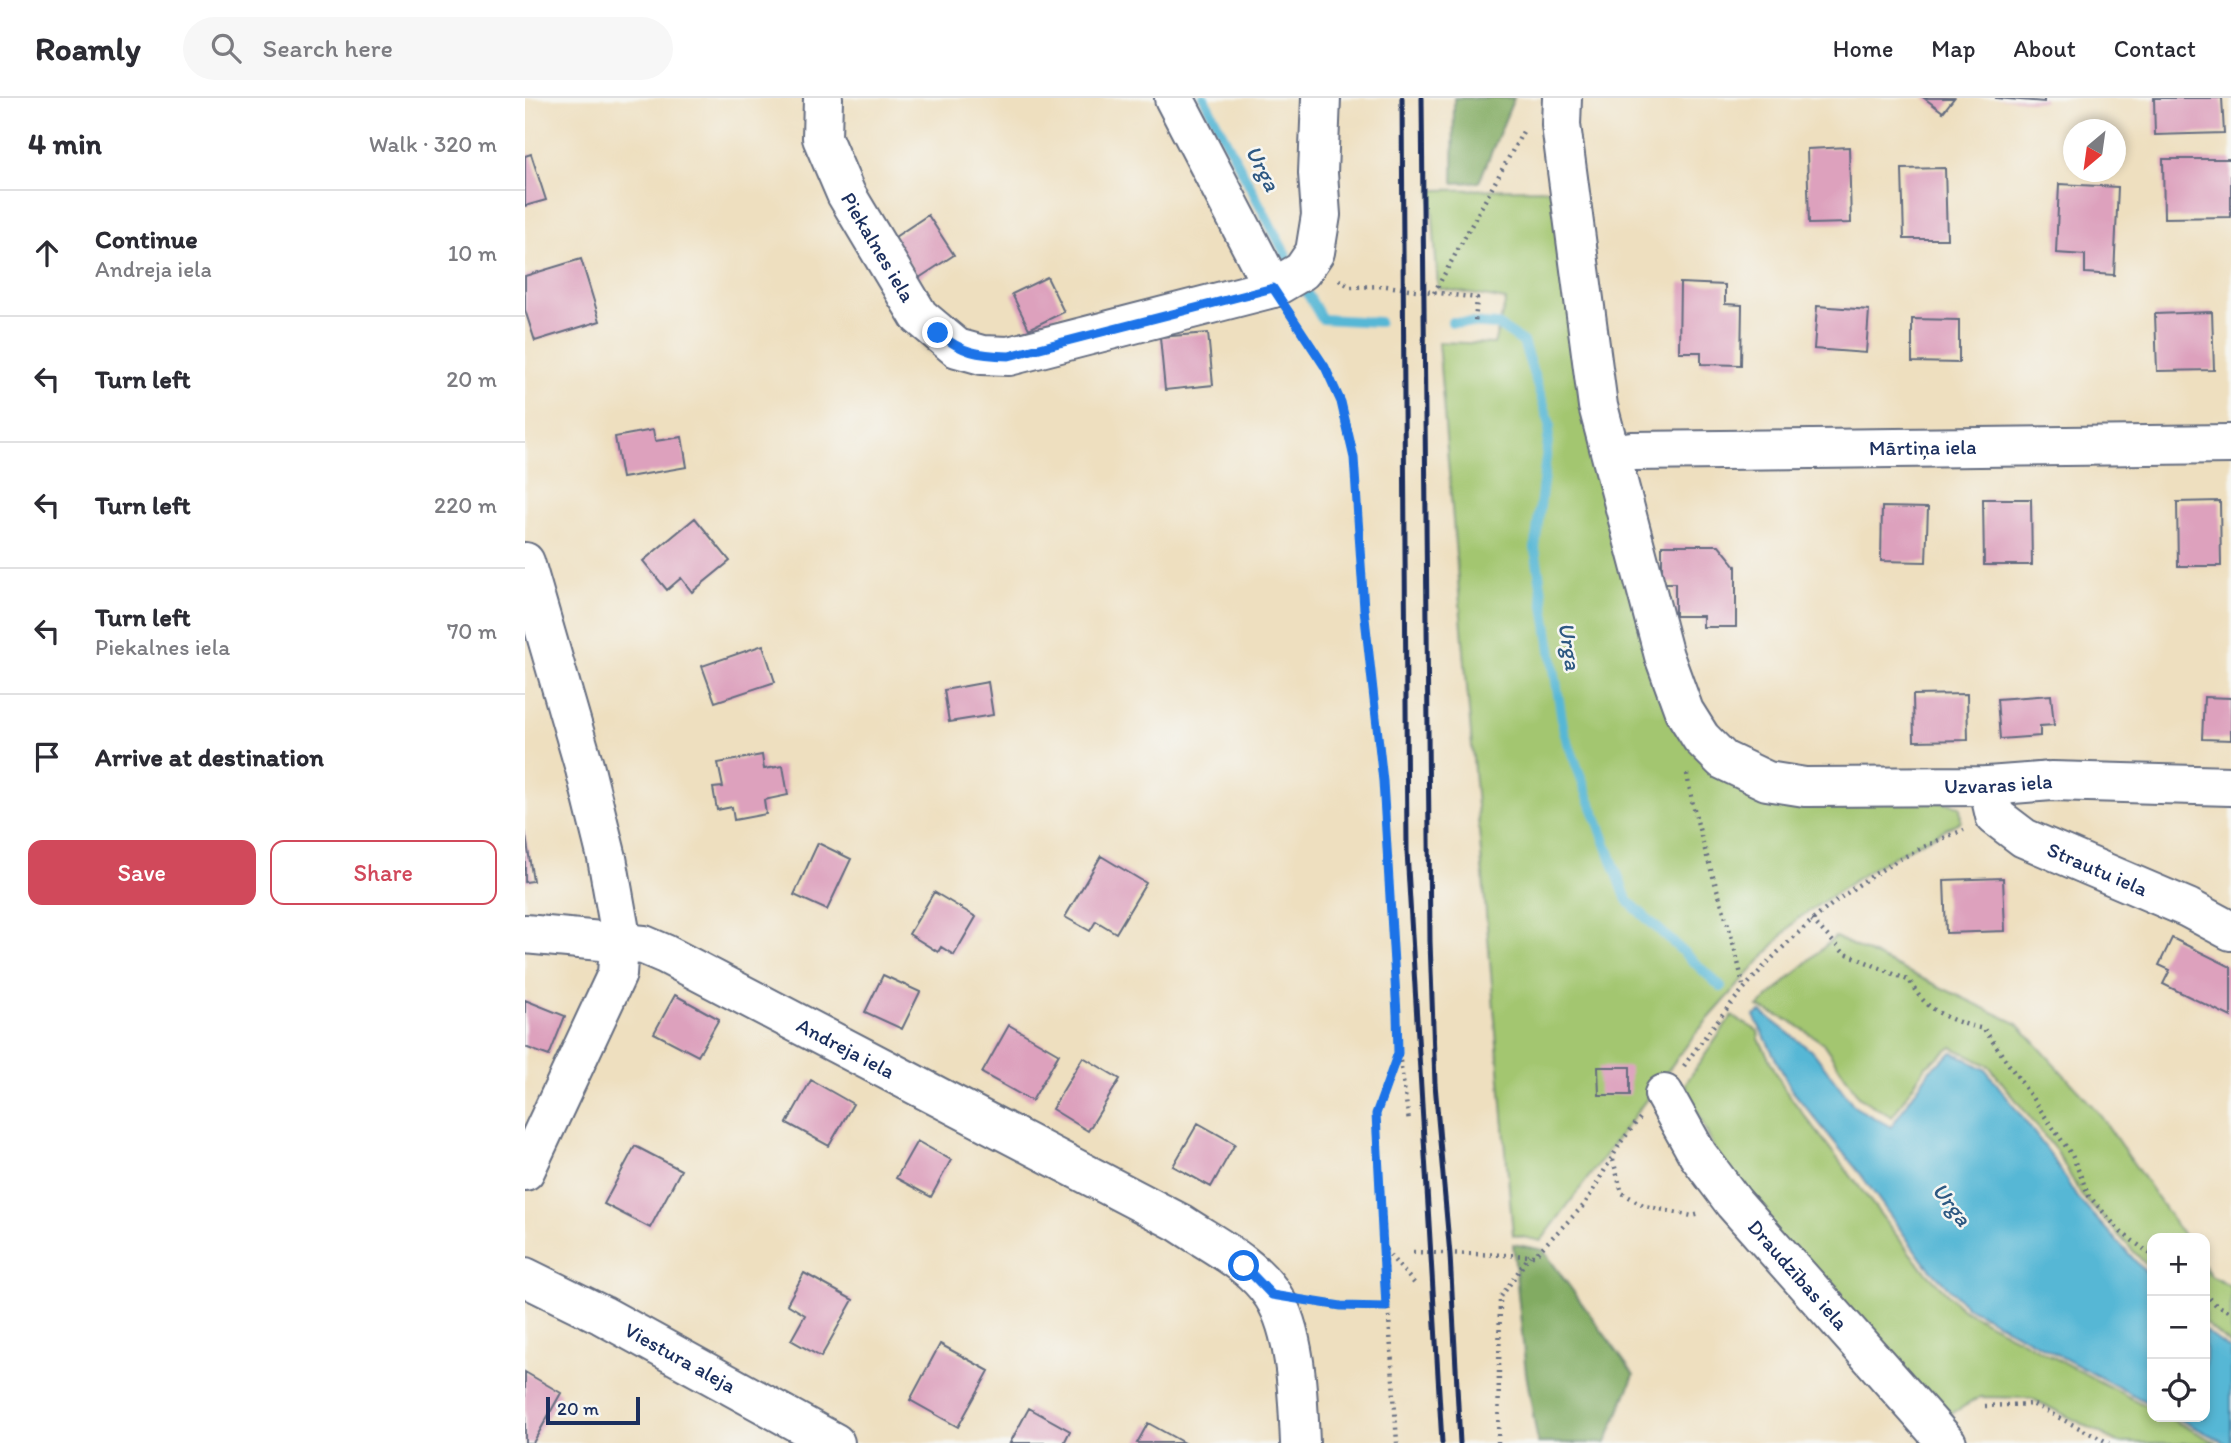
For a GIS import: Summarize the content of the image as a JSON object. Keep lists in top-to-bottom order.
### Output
{
  "streets": {
    "street": [
      "Piekalnes iela",
      "Mārtiņa iela",
      "Uzvaras iela",
      "Strautu iela",
      "Andreja iela",
      "Draudzības iela",
      "Viestura aleja"
    ]
  },
  "crossings": [
    ["Mārtiņa iela", "Uzvaras iela"],
    ["Uzvaras iela", "Strautu iela"]
  ],
  "water": ["Urga"],
  "scale_bar": "20 m",
  "north": "bottom left",
  "page": {
    "header": "Roamly",
    "search": "Search here",
    "nav": [
      "Home",
      "Map",
      "About",
      "Contact"
    ],
    "heading": ["4 min", "Walk · 320 m"],
    "list": [
      ["Continue", "Andreja iela", "10 m"],
      ["Turn left", "20 m"],
      ["Turn left", "220 m"],
      ["Turn left", "Piekalnes iela", "70 m"],
      "Arrive at destination"
    ],
    "buttons": ["Save", "Share"],
    "map_buttons": ["+", "−"],
    "scale": "20 m"
  }
}
